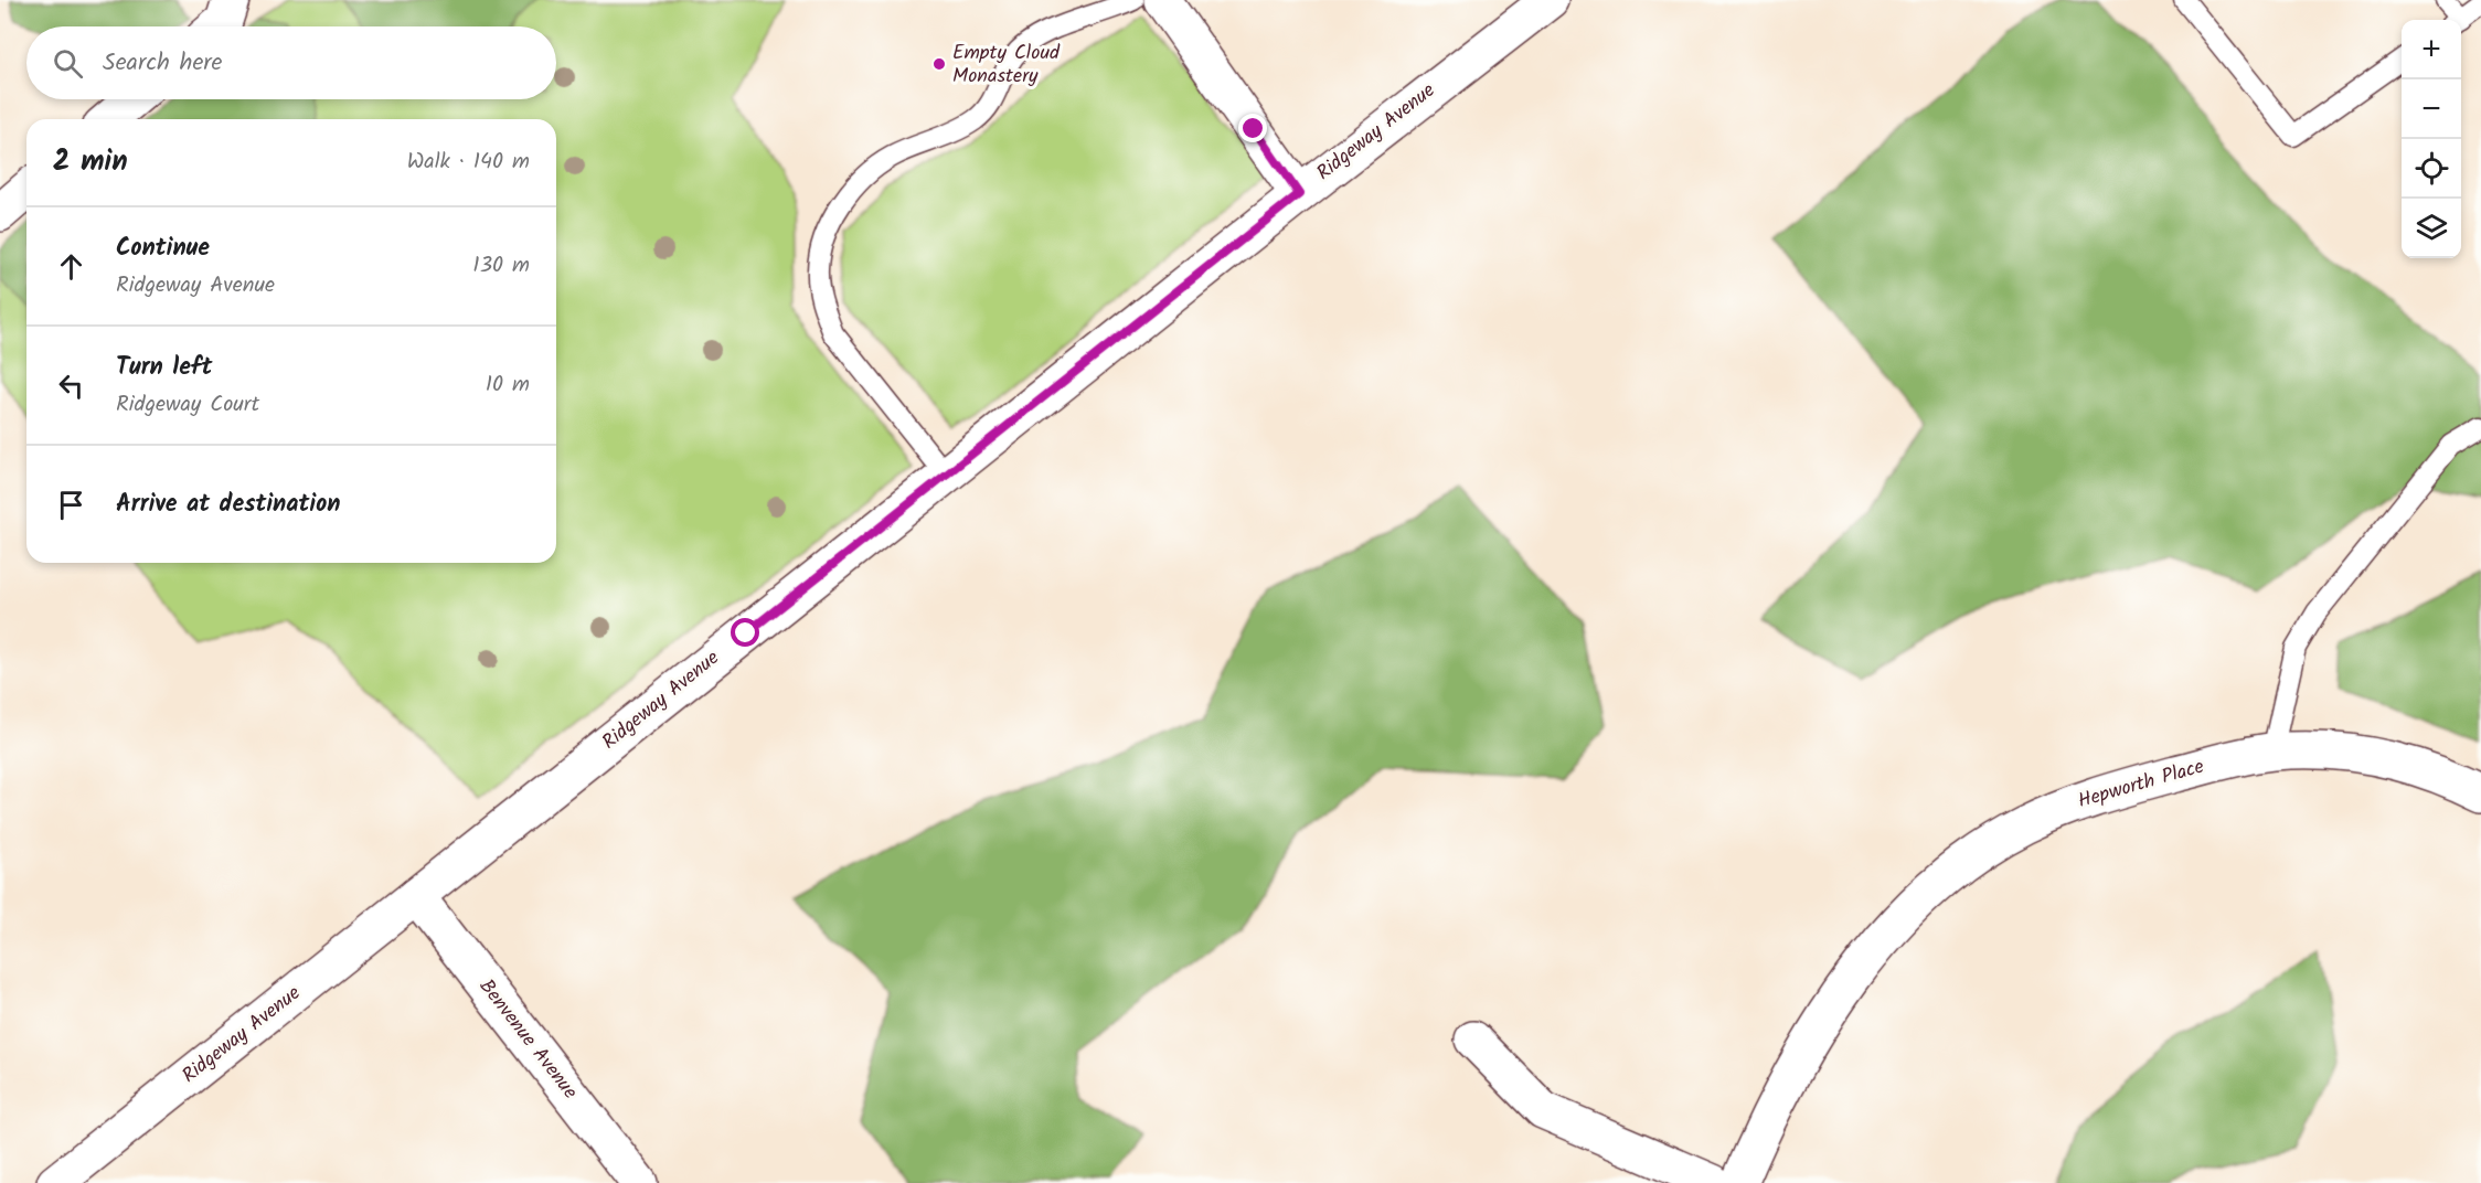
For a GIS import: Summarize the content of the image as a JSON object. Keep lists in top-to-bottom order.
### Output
{
  "streets": {
    "street": ["Ridgeway Avenue", "Hepworth Place", "Benvenue Avenue"]
  },
  "crossings": [
    ["Ridgeway Avenue", "Benvenue Avenue"]
  ],
  "places": ["Empty Cloud Monastery"],
  "page": {
    "map_buttons": ["+", "−"],
    "search": "Search here",
    "heading": ["2 min", "Walk · 140 m"],
    "list": [
      ["Continue", "Ridgeway Avenue", "130 m"],
      ["Turn left", "Ridgeway Court", "10 m"],
      "Arrive at destination"
    ]
  }
}
